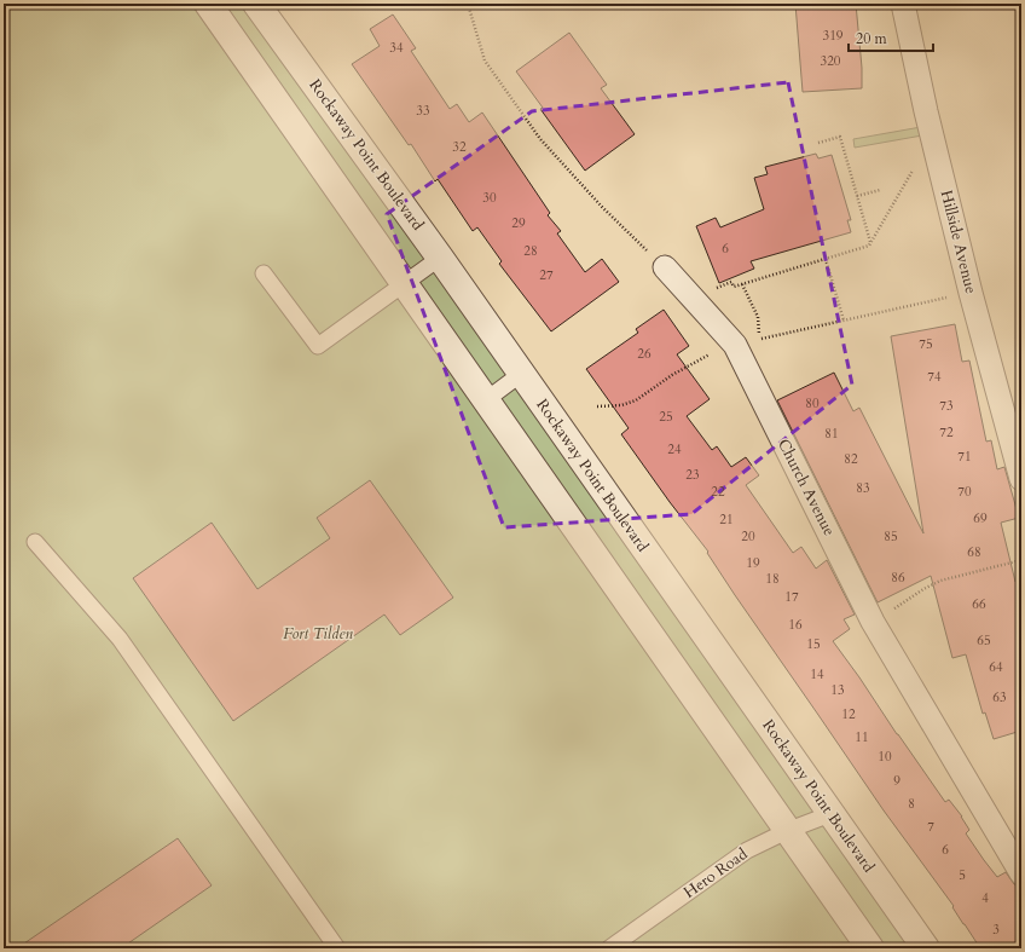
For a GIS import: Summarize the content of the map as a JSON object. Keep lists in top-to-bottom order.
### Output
{
  "streets": {
    "street": ["Rockaway Point Boulevard", "Hillside Avenue", "Church Avenue"],
    "lane": ["Hero Road"]
  },
  "crossings": [
    ["Rockaway Point Boulevard", "Hero Road"]
  ],
  "parks": ["Fort Tilden"],
  "house_numbers": [
    "319",
    "34",
    "320",
    "33",
    "32",
    "30",
    "29",
    "6",
    "28",
    "27",
    "75",
    "26",
    "74",
    "80",
    "73",
    "25",
    "72",
    "81",
    "24",
    "71",
    "82",
    "23",
    "83",
    "22",
    "70",
    "69",
    "21",
    "20",
    "85",
    "68",
    "19",
    "86",
    "18",
    "17",
    "66",
    "16",
    "65",
    "15",
    "64",
    "14",
    "13",
    "63",
    "12",
    "11",
    "10",
    "9",
    "8",
    "7",
    "6",
    "5",
    "4",
    "3"
  ],
  "scale_bar": "20 m"
}
